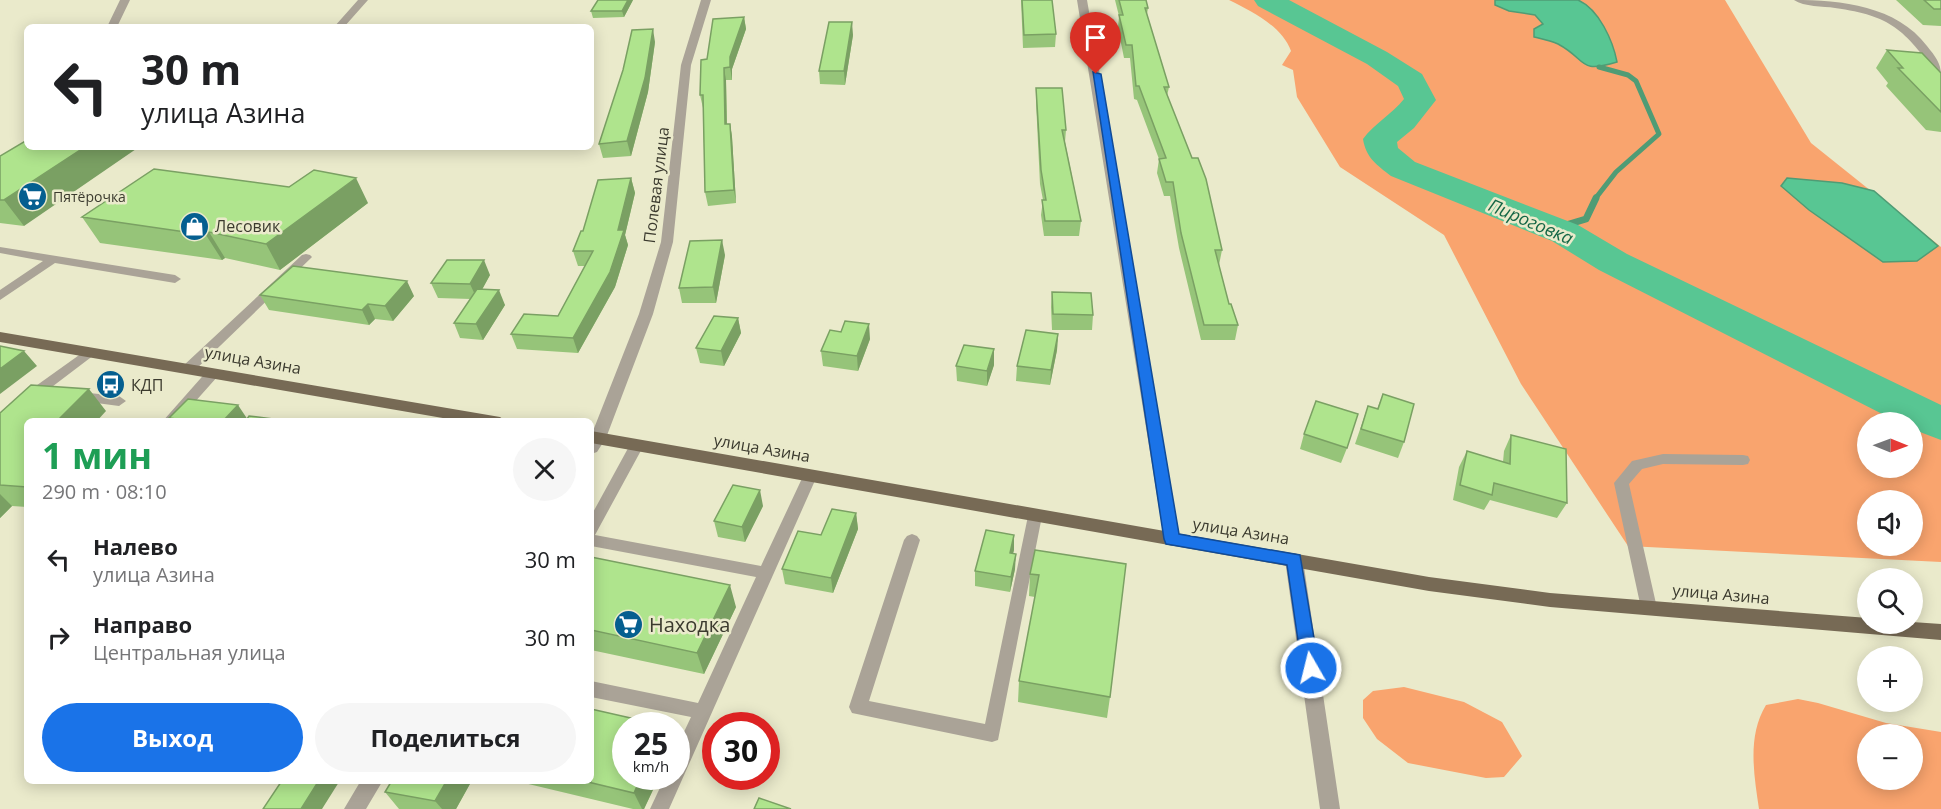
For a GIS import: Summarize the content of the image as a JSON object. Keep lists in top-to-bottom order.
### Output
{
  "streets": {
    "main road": ["улица Азина"],
    "street": ["Полевая улица"]
  },
  "water": ["Пироговка"],
  "places": {
    "supermarket": ["Пятёрочка", "Находка"],
    "shop": ["Лесовик"],
    "bus stop": ["КДП"]
  },
  "north": "right",
  "page": {
    "turn": ["30 m", "улица Азина"],
    "map_buttons": ["+", "−"],
    "heading": ["1 мин", "290 m · 08:10"],
    "list": [
      {
        "name": "Налево",
        "note": "улица Азина",
        "value": "30 m"
      },
      {
        "name": "Направо",
        "note": "Центральная улица",
        "value": "30 m"
      }
    ],
    "buttons": ["Выход", "Поделиться"],
    "speed": "25 km/h",
    "limit": "30"
  }
}
